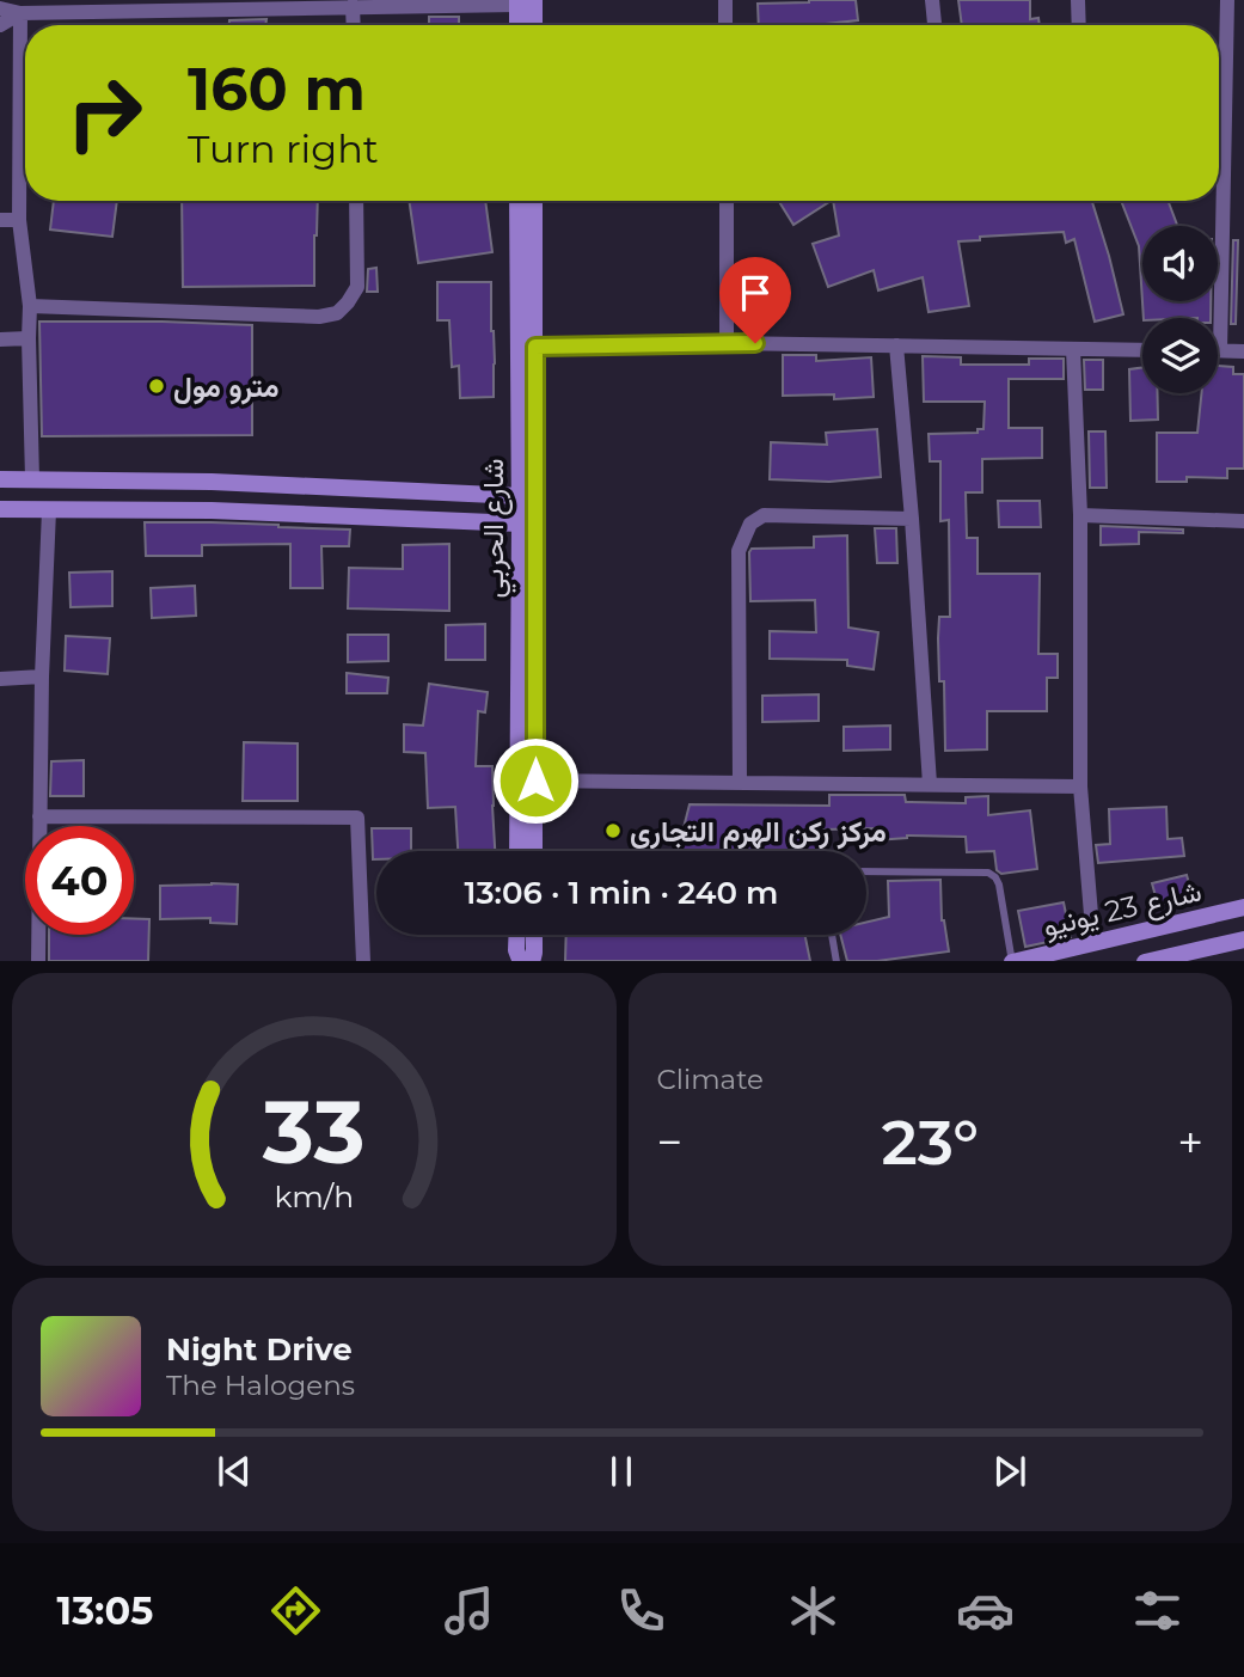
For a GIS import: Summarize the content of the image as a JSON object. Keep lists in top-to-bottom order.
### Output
{
  "streets": {
    "street": ["شارع الحربي", "شارع 23 يونيو"]
  },
  "places": ["مترو مول", "مركز ركن الهرم التجاري"],
  "page": {
    "turn": ["160 m", "Turn right"],
    "limit": "40",
    "trip": "13:06 · 1 min · 240 m",
    "tile": "Climate",
    "heat": ["−", "23°", "+"],
    "song": ["Night Drive", "The Halogens"],
    "tabs": "13:05",
    "gauge": ["33", "km/h"]
  }
}
